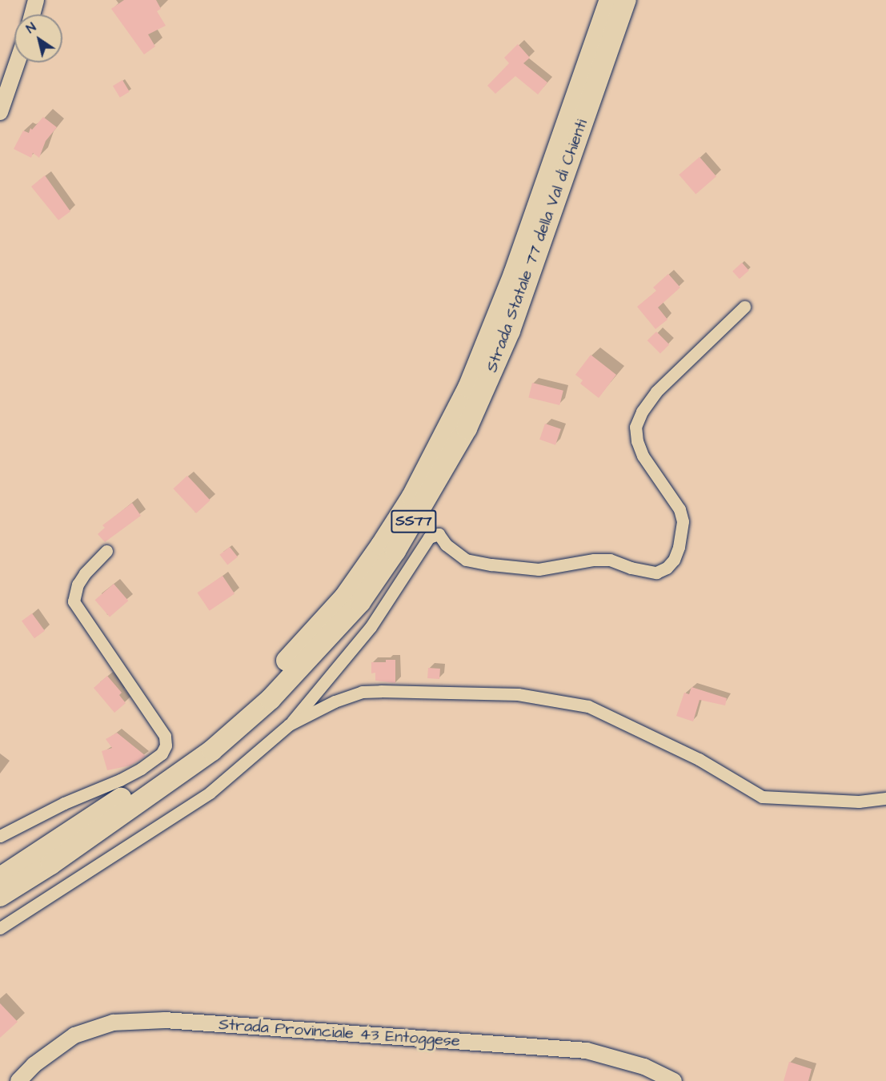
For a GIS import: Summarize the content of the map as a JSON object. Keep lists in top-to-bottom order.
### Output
{
  "streets": {
    "highway": ["Strada Statale 77 della Val di Chienti", "SS77"],
    "street": ["Strada Provinciale 43 Entoggese"]
  },
  "north": "top left"
}
